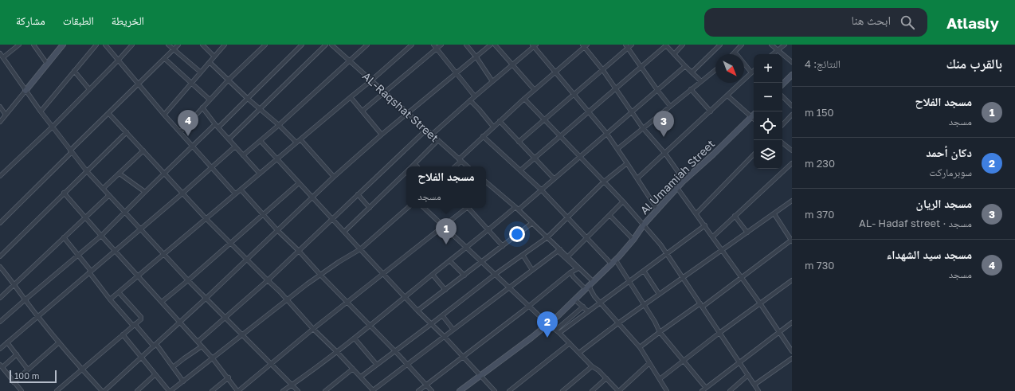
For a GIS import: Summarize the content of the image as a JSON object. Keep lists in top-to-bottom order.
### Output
{
  "streets": {
    "street": ["AL-Raqshat Street", "Al Umamiah Street"]
  },
  "scale_bar": "100 m",
  "north": "bottom right",
  "page": {
    "header": "Atlasly",
    "search": "ابحث هنا",
    "nav": ["الخريطة", "الطبقات", "مشاركة"],
    "heading": ["بالقرب منك", "النتائج: 4"],
    "map_buttons": ["+", "−"],
    "list": [
      {
        "mark": "1",
        "name": "مسجد الفلاح",
        "note": "مسجد",
        "value": "150 m"
      },
      {
        "mark": "2",
        "name": "دكان أحمد",
        "note": "سوبرماركت",
        "value": "230 m"
      },
      {
        "mark": "3",
        "name": "مسجد الريان",
        "note": "مسجد · AL- Hadaf street",
        "value": "370 m"
      },
      {
        "mark": "4",
        "name": "مسجد سيد الشهداء",
        "note": "مسجد",
        "value": "730 m"
      }
    ],
    "pins": [
      "4",
      "3",
      "1",
      "2"
    ],
    "popup": ["مسجد الفلاح", "مسجد"],
    "scale": "100 m"
  }
}
